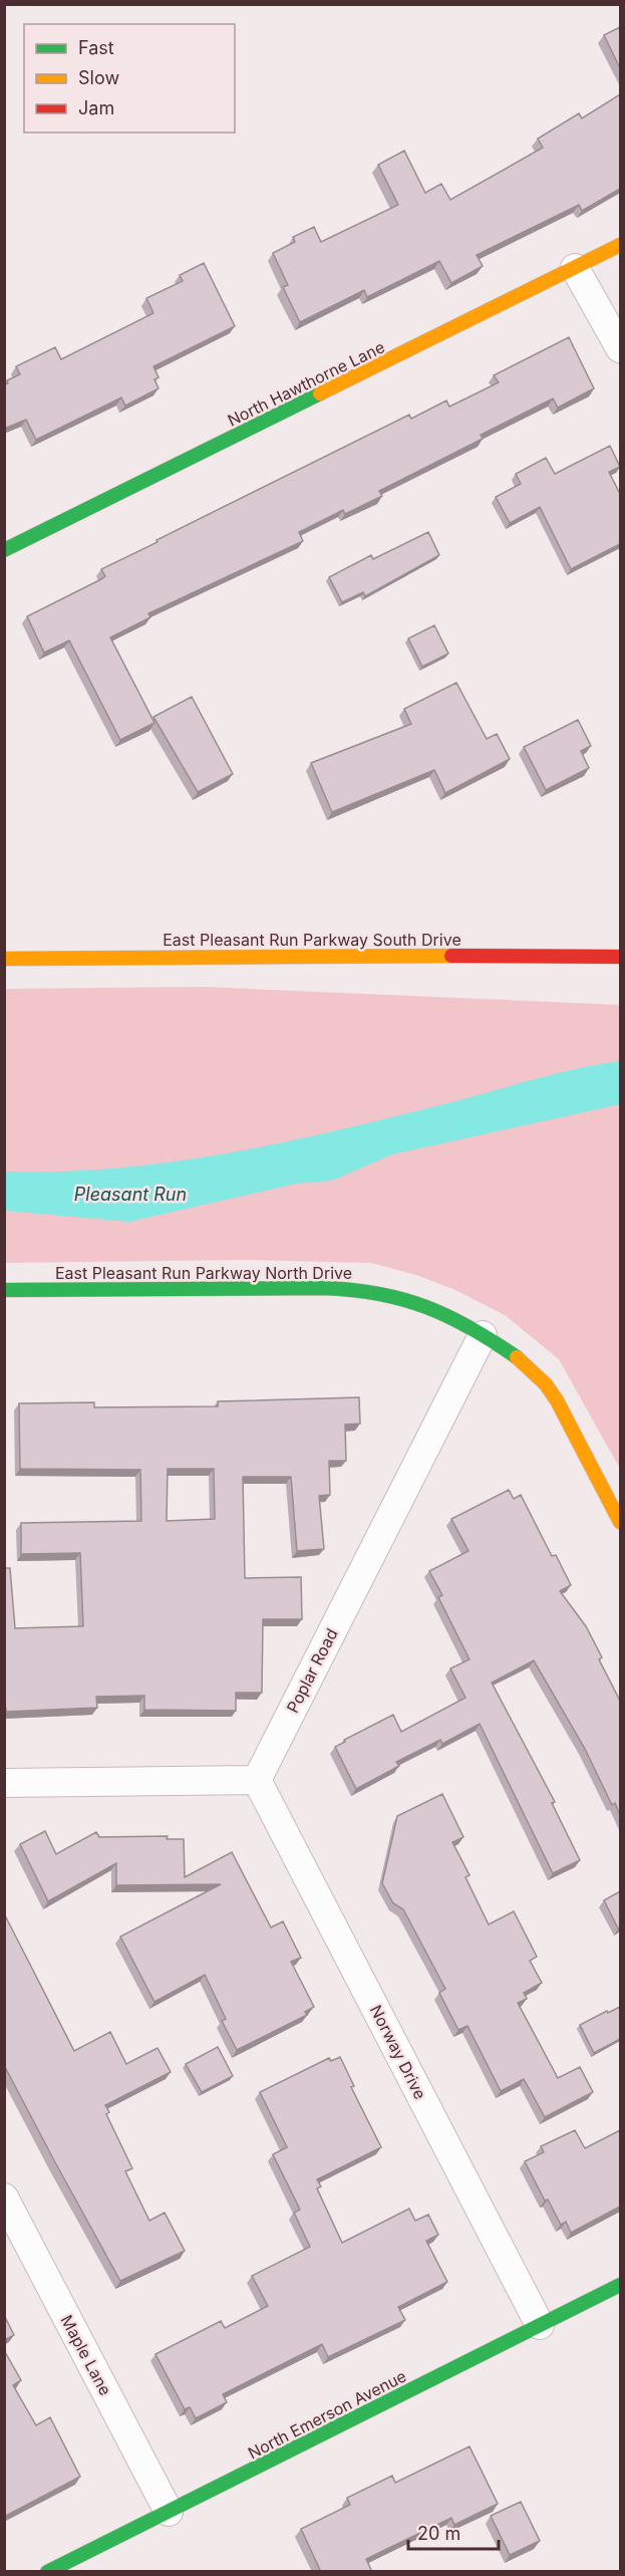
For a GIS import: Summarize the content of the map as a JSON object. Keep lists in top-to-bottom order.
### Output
{
  "streets": {
    "main road": [
      "North Hawthorne Lane",
      "East Pleasant Run Parkway South Drive",
      "East Pleasant Run Parkway North Drive",
      "North Emerson Avenue"
    ],
    "street": ["Poplar Road", "Norway Drive", "Maple Lane"]
  },
  "crossings": [
    ["East Pleasant Run Parkway North Drive", "Poplar Road"],
    ["Poplar Road", "Norway Drive"],
    ["Norway Drive", "North Emerson Avenue"],
    ["Maple Lane", "North Emerson Avenue"]
  ],
  "water": ["Pleasant Run"],
  "legend": ["Fast", "Slow", "Jam"],
  "scale_bar": "20 m"
}
